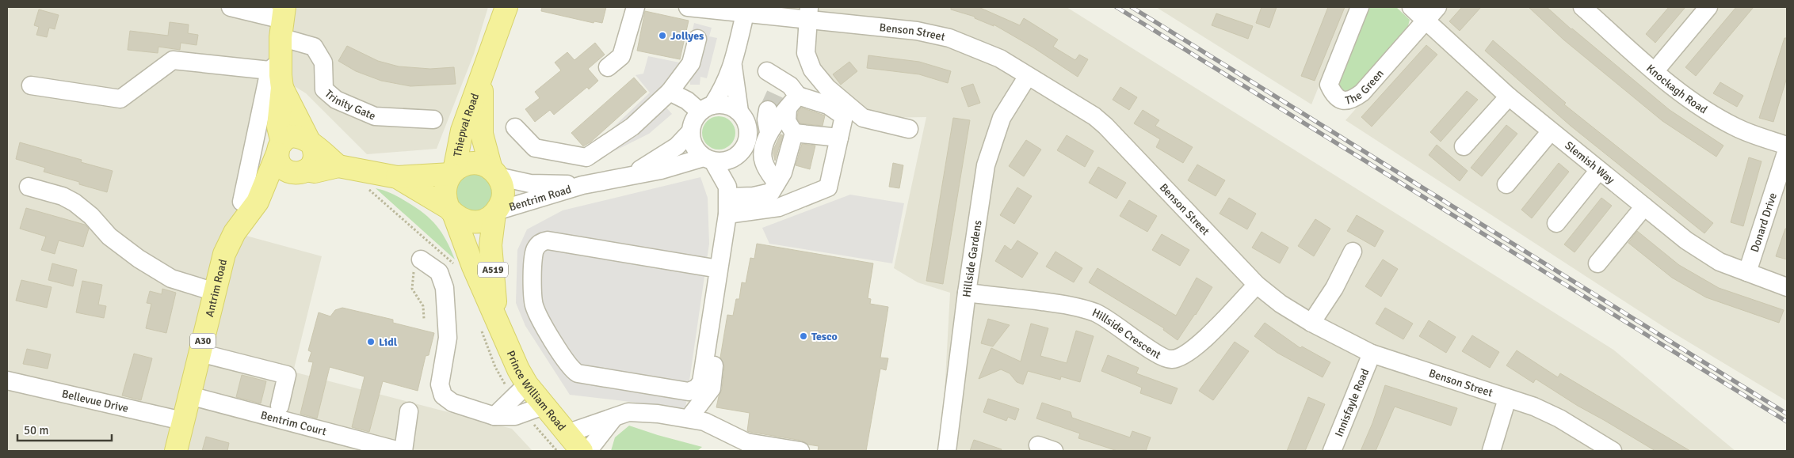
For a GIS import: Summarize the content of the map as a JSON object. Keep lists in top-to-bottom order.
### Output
{
  "streets": {
    "main road": [
      "Thiepval Road",
      "A519",
      "Antrim Road",
      "A30",
      "Prince William Road"
    ],
    "street": [
      "Benson Street",
      "The Green",
      "Knockagh Road",
      "Trinity Gate",
      "Slemish Way",
      "Bentrim Road",
      "Donard Drive",
      "Hillside Gardens",
      "Hillside Crescent",
      "Bellevue Drive",
      "Innisfayle Road",
      "Bentrim Court"
    ]
  },
  "crossings": [
    ["Benson Street", "Hillside Gardens"],
    ["Benson Street", "Hillside Crescent"],
    ["Benson Street", "Innisfayle Road"],
    ["The Green", "Slemish Way"],
    ["Trinity Gate", "A30"],
    ["Thiepval Road", "Bentrim Road"],
    ["Thiepval Road", "A519"],
    ["Thiepval Road", "A30"],
    ["Thiepval Road", "Prince William Road"],
    ["Slemish Way", "Donard Drive"],
    ["Bentrim Road", "A519"],
    ["Bentrim Road", "A30"],
    ["Bentrim Road", "Prince William Road"],
    ["Hillside Gardens", "Hillside Crescent"],
    ["A519", "A30"],
    ["A519", "Prince William Road"],
    ["Antrim Road", "A30"],
    ["Antrim Road", "Bellevue Drive"],
    ["Antrim Road", "Bentrim Court"],
    ["A30", "Prince William Road"]
  ],
  "places": ["Jollyes", "Tesco", "Lidl"],
  "scale_bar": "50 m"
}
